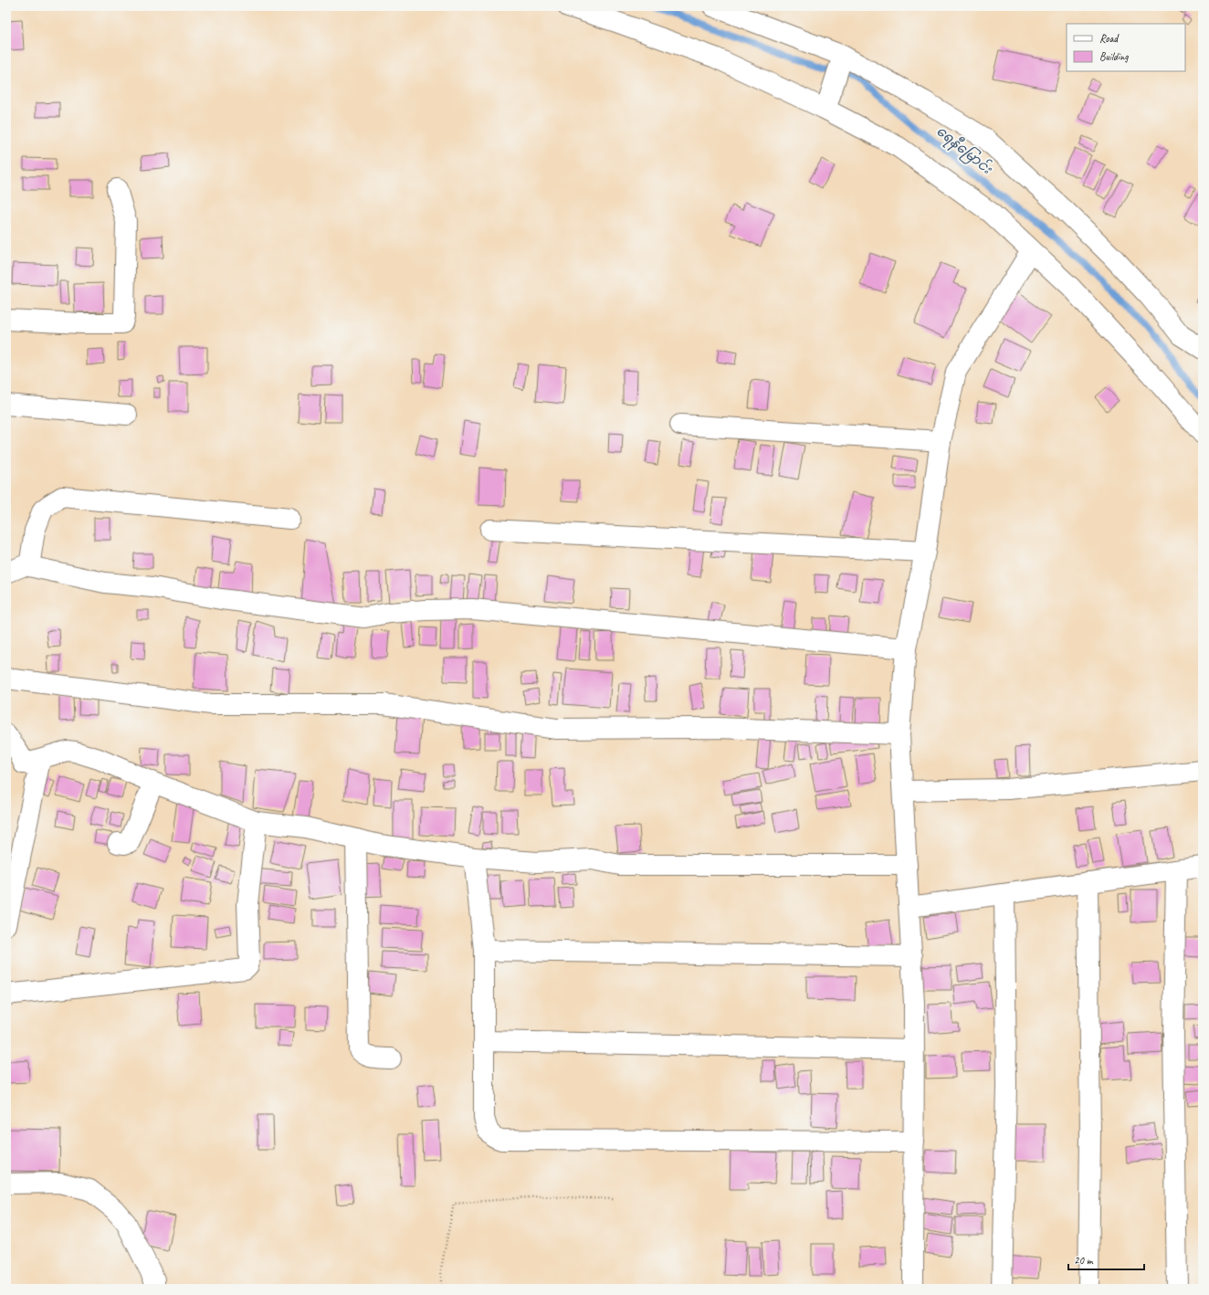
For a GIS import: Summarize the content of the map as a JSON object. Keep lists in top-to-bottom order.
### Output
{
  "water": ["ရေနီမြောင်း"],
  "legend": ["Road", "Building"],
  "scale_bar": "20 m"
}
